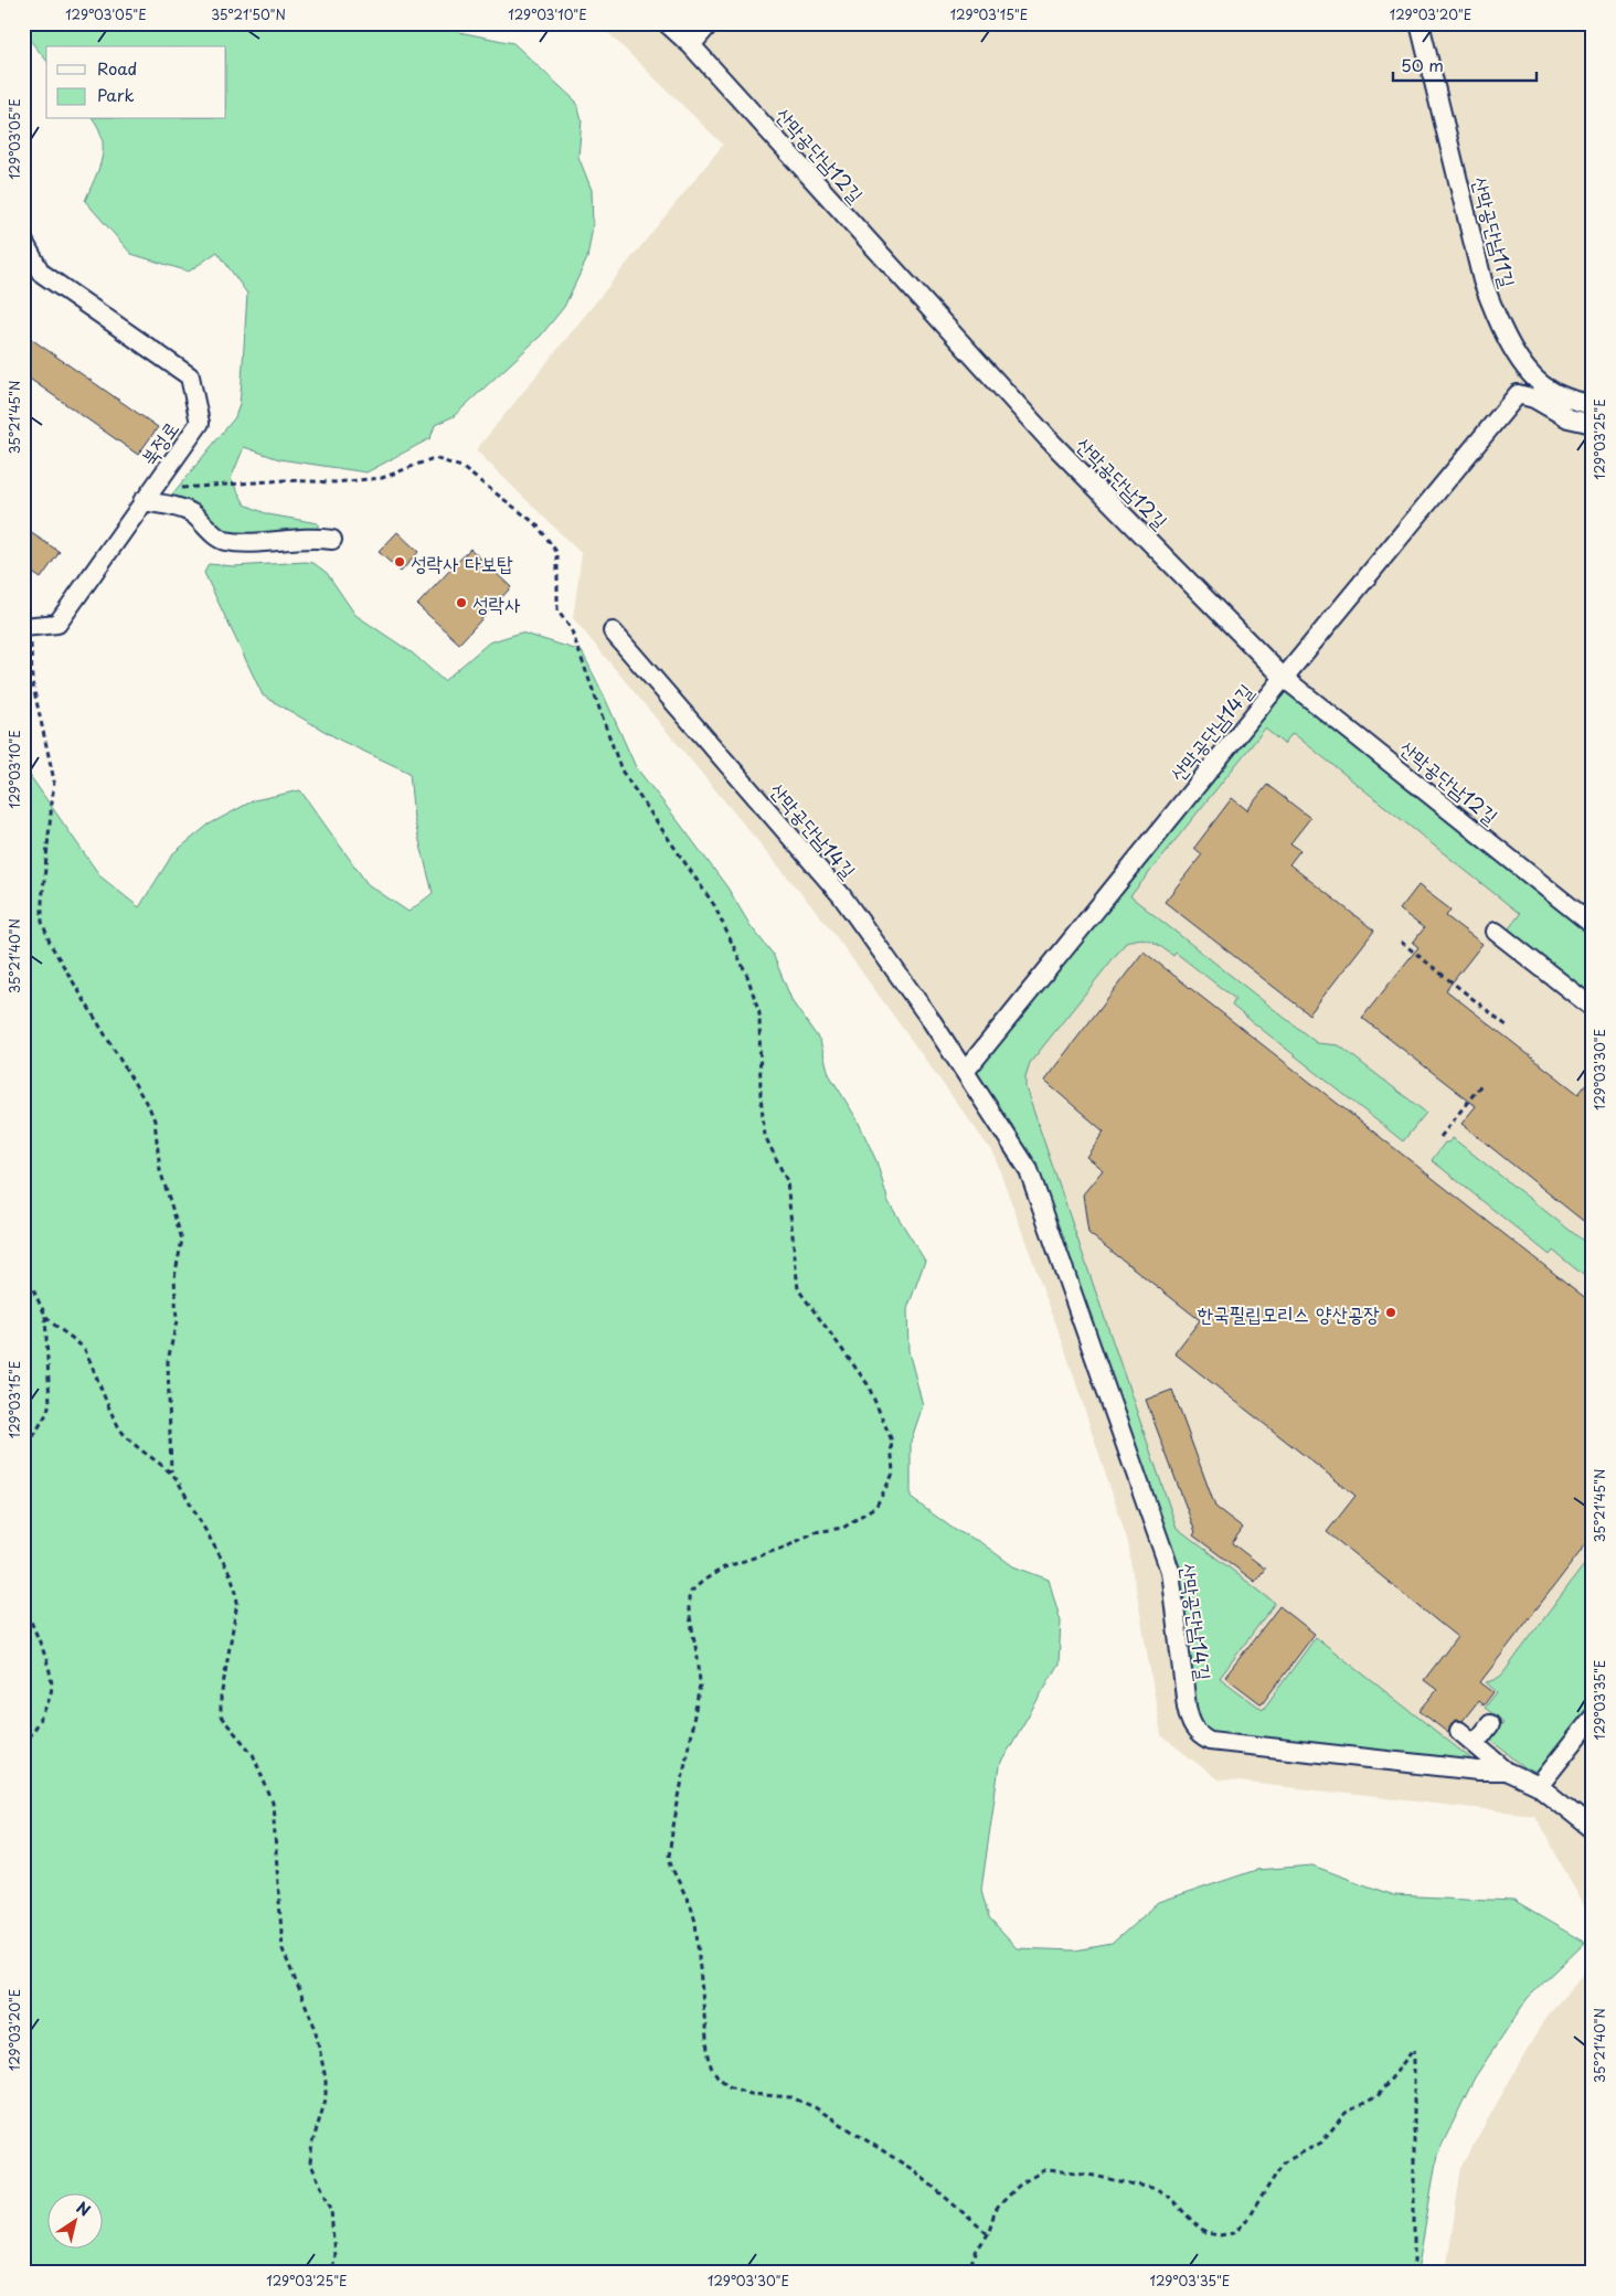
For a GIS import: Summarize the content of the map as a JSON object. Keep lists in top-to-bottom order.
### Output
{
  "streets": {
    "street": [
      "산막공단남12길",
      "산막공단남11길",
      "북정로",
      "산막공단남14길"
    ]
  },
  "crossings": [
    ["산막공단남12길", "산막공단남14길"]
  ],
  "places": ["성락사 다보탑", "성락사", "한국필립모리스 양산공장"],
  "legend": ["Road", "Park"],
  "scale_bar": "50 m",
  "north": "top right",
  "coordinates": [
    "129°03'05\"E",
    "35°21'50\"N",
    "129°03'10\"E",
    "129°03'15\"E",
    "129°03'20\"E",
    "35°21'45\"N",
    "129°03'25\"E",
    "35°21'40\"N",
    "129°03'30\"E",
    "129°03'35\"E"
  ]
}
